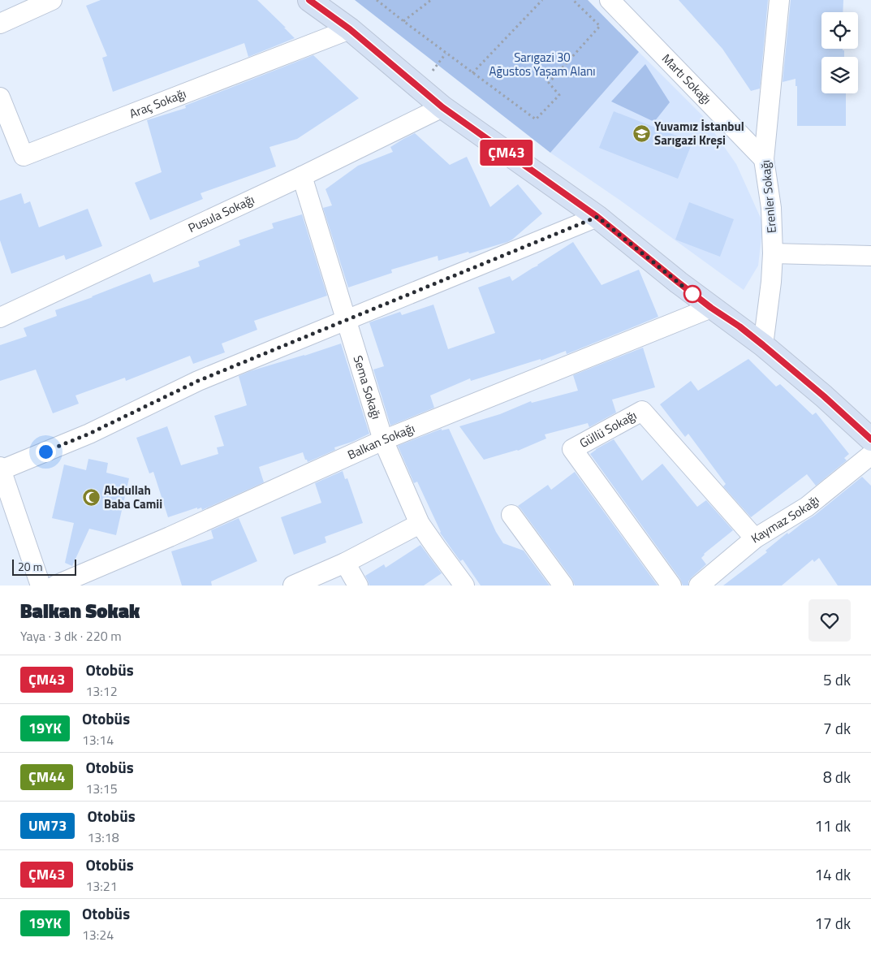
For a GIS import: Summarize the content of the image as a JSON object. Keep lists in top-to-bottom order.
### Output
{
  "streets": {
    "street": [
      "Martı Sokağı",
      "Araç Sokağı",
      "Erenler Sokağı",
      "Pusula Sokağı",
      "Sema Sokağı",
      "Güllü Sokağı",
      "Balkan Sokağı",
      "Kaymaz Sokağı"
    ]
  },
  "crossings": [
    ["Martı Sokağı", "Erenler Sokağı"],
    ["Pusula Sokağı", "Sema Sokağı"],
    ["Sema Sokağı", "Balkan Sokağı"],
    ["Güllü Sokağı", "Kaymaz Sokağı"]
  ],
  "parks": ["Sarıgazi 30 Ağustos Yaşam Alanı"],
  "places": {
    "school or university": ["Yuvamız İstanbul Sarıgazi Kreşi"],
    "mosque": ["Abdullah Baba Camii"]
  },
  "lines": ["bus line ÇM43"],
  "scale_bar": "20 m",
  "page": {
    "on_map": "ÇM43",
    "scale": "20 m",
    "heading": ["Balkan Sokak", "Yaya · 3 dk · 220 m"],
    "list": [
      {
        "mark": "ÇM43",
        "name": "Otobüs",
        "note": "13:12",
        "value": "5 dk"
      },
      {
        "mark": "19YK",
        "name": "Otobüs",
        "note": "13:14",
        "value": "7 dk"
      },
      {
        "mark": "ÇM44",
        "name": "Otobüs",
        "note": "13:15",
        "value": "8 dk"
      },
      {
        "mark": "UM73",
        "name": "Otobüs",
        "note": "13:18",
        "value": "11 dk"
      },
      {
        "mark": "ÇM43",
        "name": "Otobüs",
        "note": "13:21",
        "value": "14 dk"
      },
      {
        "mark": "19YK",
        "name": "Otobüs",
        "note": "13:24",
        "value": "17 dk"
      }
    ]
  }
}
